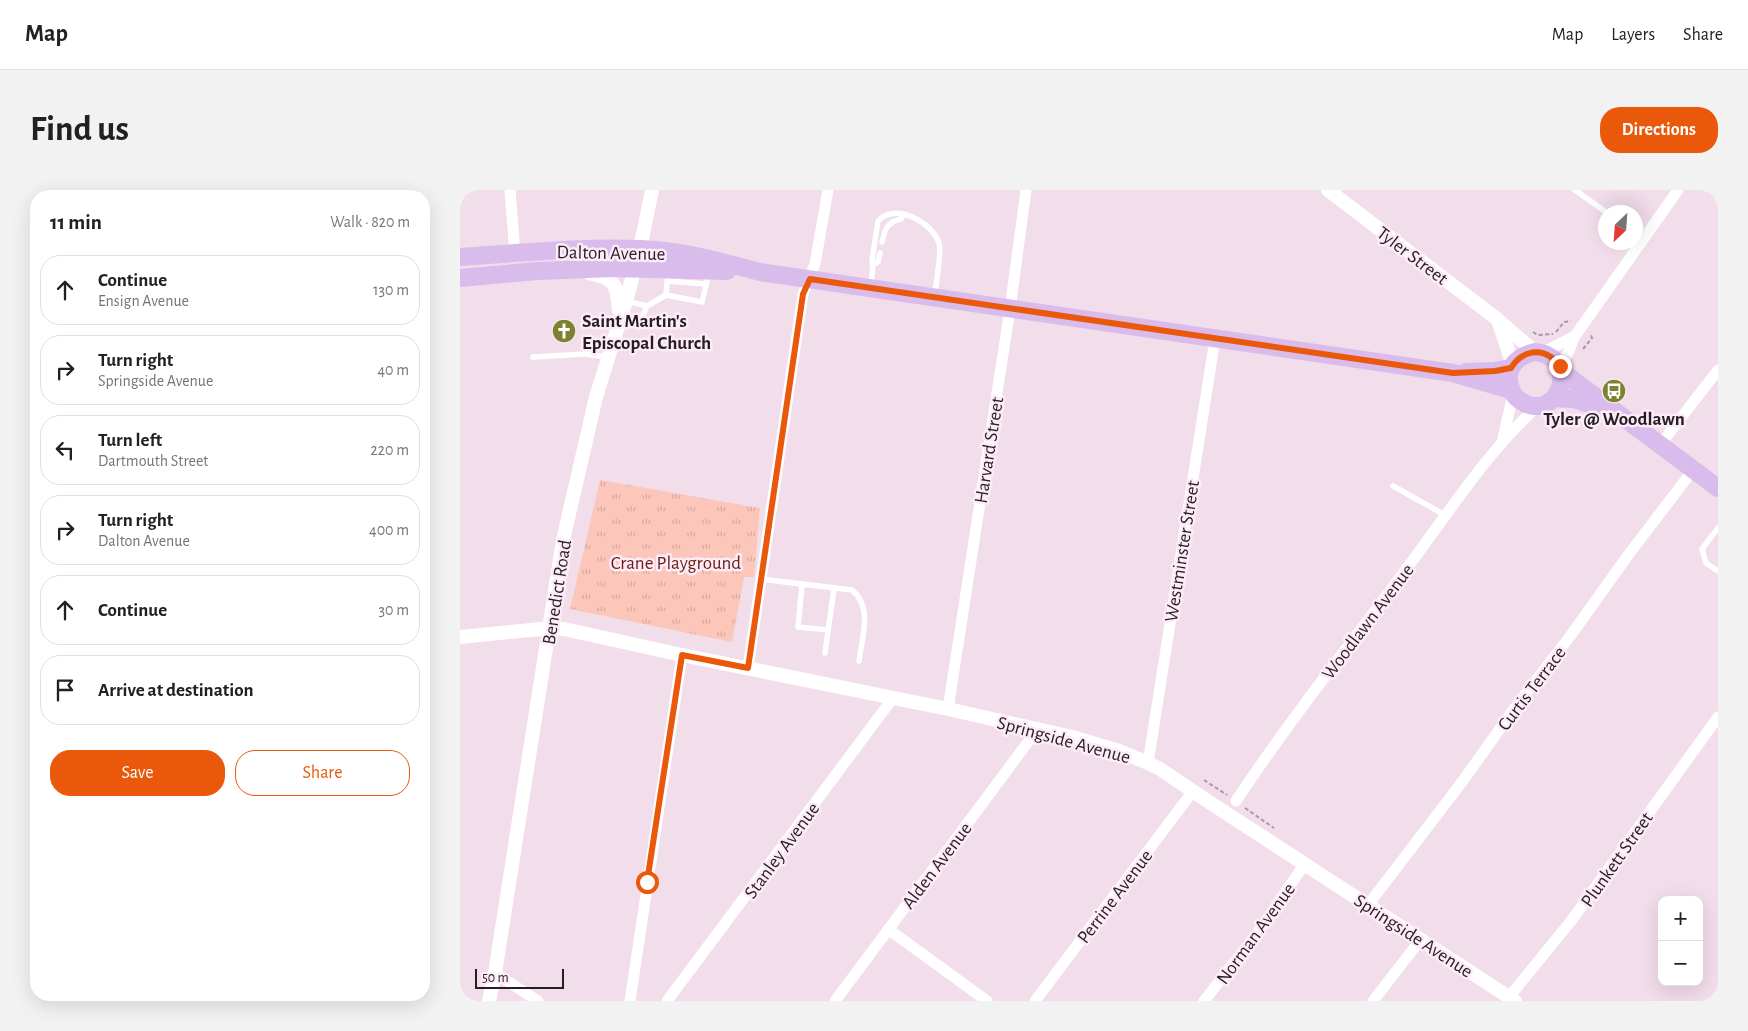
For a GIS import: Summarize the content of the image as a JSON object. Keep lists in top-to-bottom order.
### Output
{
  "streets": {
    "main road": ["Dalton Avenue"],
    "street": [
      "Tyler Street",
      "Harvard Street",
      "Westminster Street",
      "Benedict Road",
      "Woodlawn Avenue",
      "Curtis Terrace",
      "Springside Avenue",
      "Stanley Avenue",
      "Plunkett Street",
      "Alden Avenue",
      "Perrine Avenue",
      "Norman Avenue"
    ]
  },
  "crossings": [
    ["Dalton Avenue", "Tyler Street"],
    ["Dalton Avenue", "Harvard Street"],
    ["Dalton Avenue", "Westminster Street"],
    ["Dalton Avenue", "Benedict Road"],
    ["Dalton Avenue", "Woodlawn Avenue"],
    ["Tyler Street", "Woodlawn Avenue"],
    ["Harvard Street", "Springside Avenue"],
    ["Westminster Street", "Springside Avenue"],
    ["Benedict Road", "Springside Avenue"],
    ["Curtis Terrace", "Springside Avenue"],
    ["Springside Avenue", "Stanley Avenue"],
    ["Springside Avenue", "Plunkett Street"],
    ["Springside Avenue", "Alden Avenue"],
    ["Springside Avenue", "Perrine Avenue"],
    ["Springside Avenue", "Norman Avenue"]
  ],
  "parks": ["Crane Playground"],
  "places": {
    "church": ["Saint Martin's Episcopal Church"],
    "bus stop": ["Tyler @ Woodlawn"]
  },
  "scale_bar": "50 m",
  "north": "bottom left",
  "page": {
    "header": "Map",
    "nav": ["Map", "Layers", "Share"],
    "buttons": [
      "Directions",
      ["Save", "Share"]
    ],
    "title": "Find us",
    "heading": ["11 min", "Walk · 820 m"],
    "list": [
      ["Continue", "Ensign Avenue", "130 m"],
      ["Turn right", "Springside Avenue", "40 m"],
      ["Turn left", "Dartmouth Street", "220 m"],
      ["Turn right", "Dalton Avenue", "400 m"],
      ["Continue", "30 m"],
      "Arrive at destination"
    ],
    "map_buttons": ["+", "−"],
    "scale": "50 m"
  }
}
